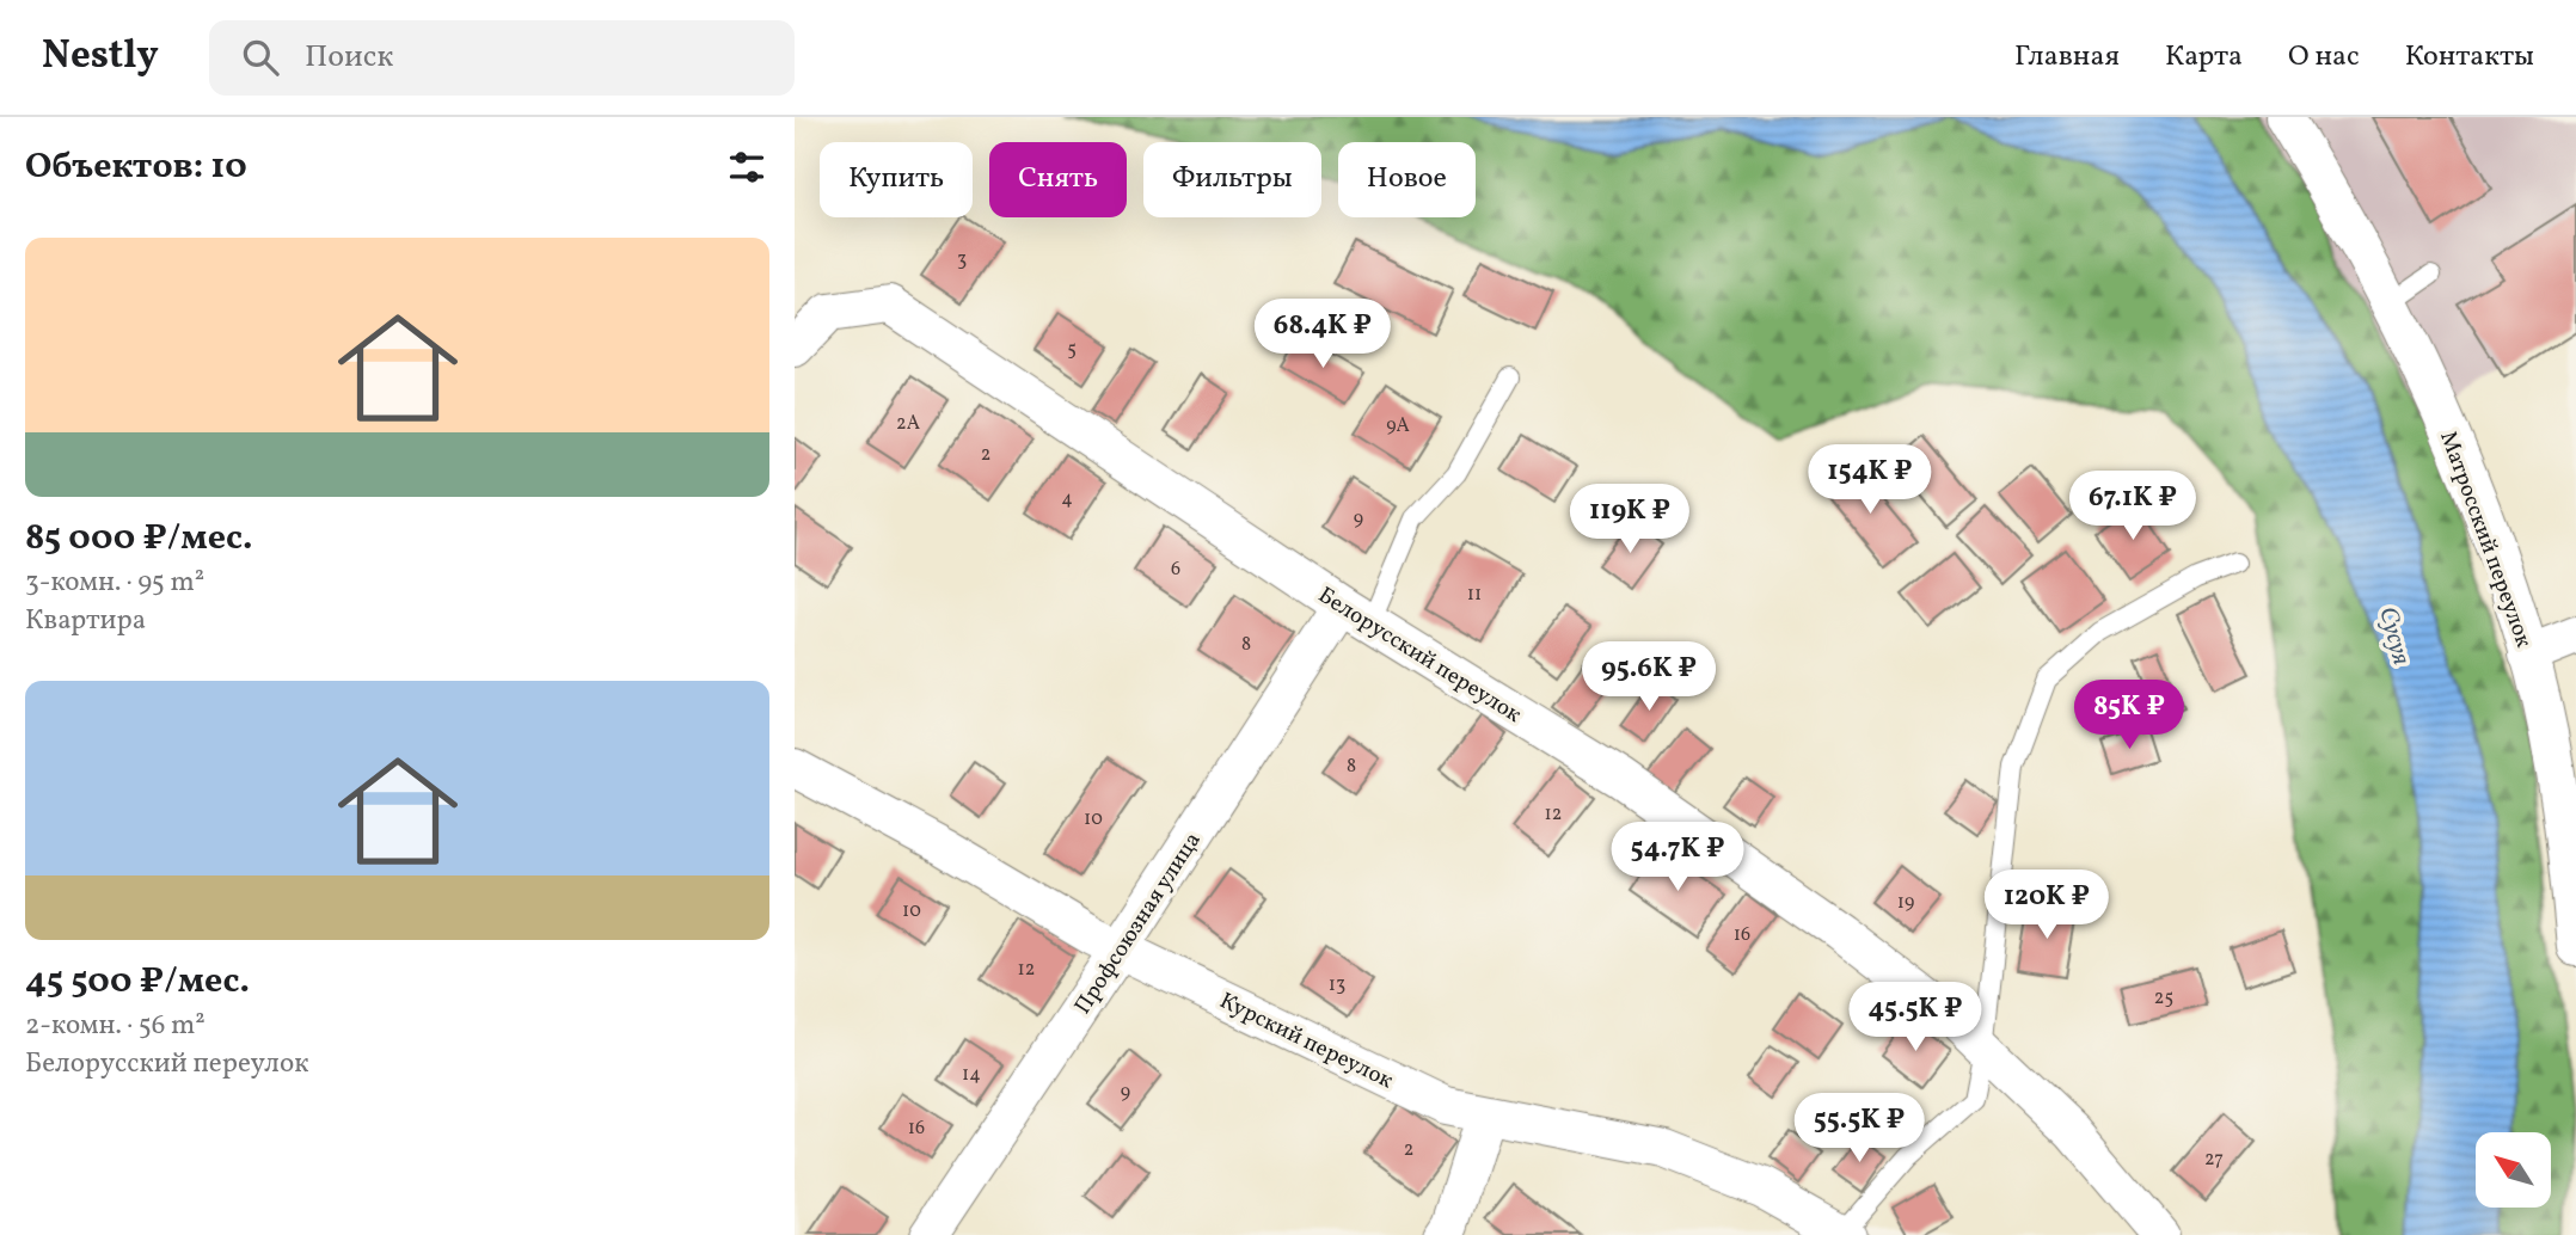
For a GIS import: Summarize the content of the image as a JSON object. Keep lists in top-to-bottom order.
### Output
{
  "streets": {
    "street": [
      "Матросский переулок",
      "Белорусский переулок",
      "Профсоюзная улица",
      "Курский переулок"
    ]
  },
  "crossings": [
    ["Белорусский переулок", "Профсоюзная улица"],
    ["Профсоюзная улица", "Курский переулок"]
  ],
  "water": ["Сусуя"],
  "house_numbers": [
    "3",
    "5",
    "2А",
    "9А",
    "2",
    "4",
    "9",
    "6",
    "11",
    "8",
    "8",
    "12",
    "10",
    "19",
    "10",
    "16",
    "12",
    "13",
    "25",
    "14",
    "9",
    "16",
    "2",
    "27"
  ],
  "north": "top left",
  "page": {
    "header": "Nestly",
    "search": "Поиск",
    "nav": [
      "Главная",
      "Карта",
      "О нас",
      "Контакты"
    ],
    "heading": "Объектов: 10",
    "chip": [
      "Купить",
      "Снять",
      "Фильтры",
      "Новое"
    ],
    "list": [
      {
        "name": "85 000 ₽/мес.",
        "note": "3-комн. · 95 m² · Квартира"
      },
      {
        "name": "45 500 ₽/мес.",
        "note": "2-комн. · 56 m² · Белорусский переулок"
      }
    ],
    "price": [
      "68.4K ₽",
      "154K ₽",
      "67.1K ₽",
      "119K ₽",
      "95.6K ₽",
      "85K ₽",
      "54.7K ₽",
      "120K ₽",
      "45.5K ₽",
      "55.5K ₽"
    ]
  }
}
